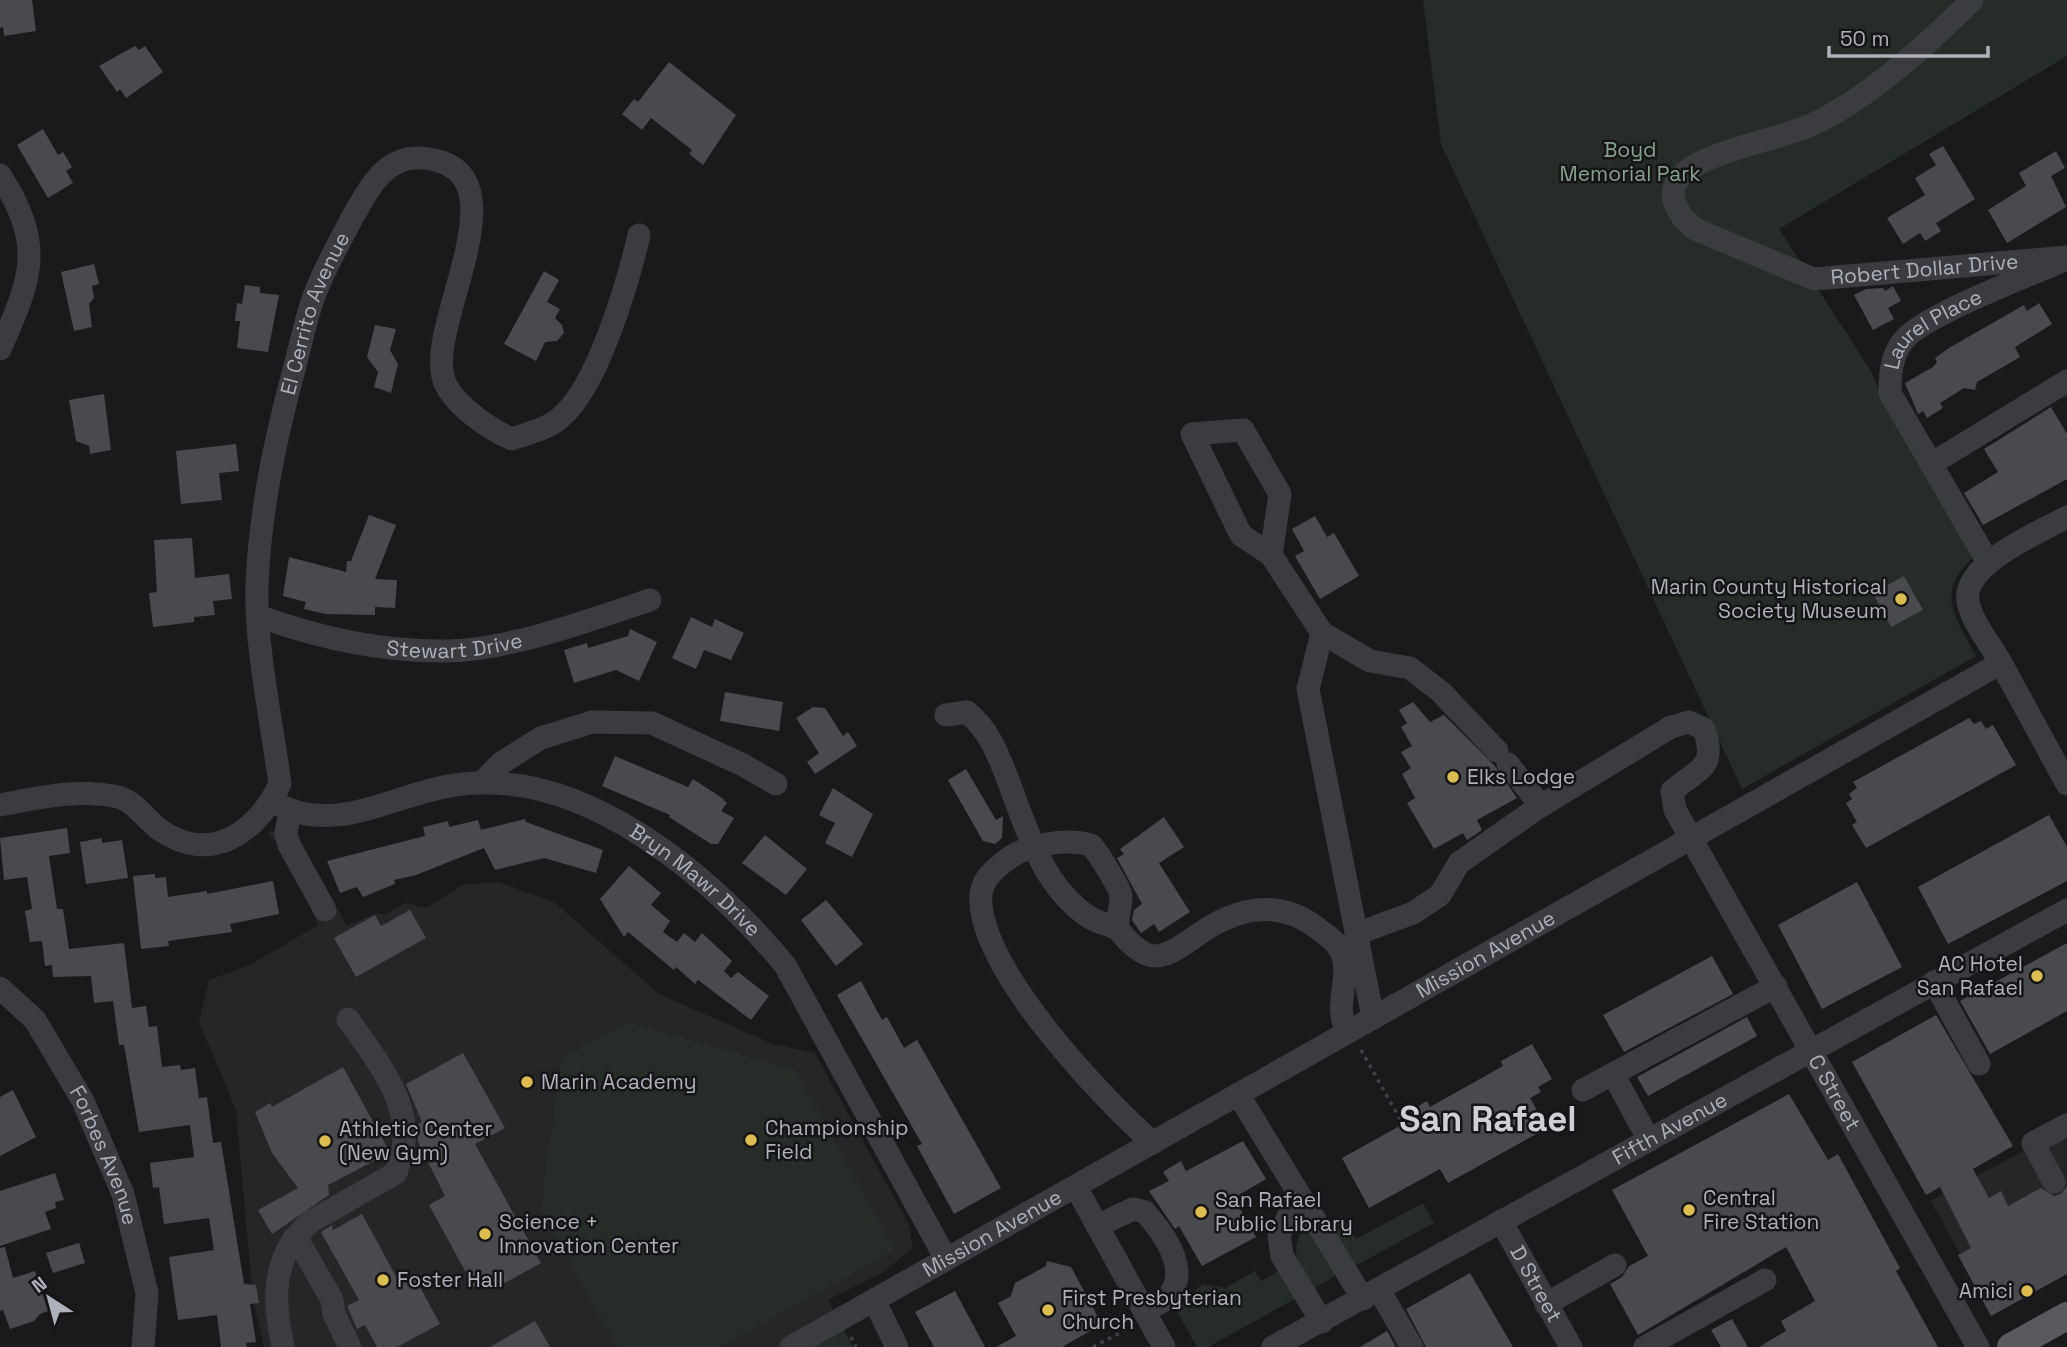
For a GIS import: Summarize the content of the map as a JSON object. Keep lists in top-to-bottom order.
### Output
{
  "streets": {
    "street": [
      "Robert Dollar Drive",
      "El Cerrito Avenue",
      "Laurel Place",
      "Stewart Drive",
      "Bryn Mawr Drive",
      "Mission Avenue",
      "C Street",
      "Fifth Avenue",
      "Forbes Avenue",
      "D Street"
    ]
  },
  "crossings": [
    ["Robert Dollar Drive", "Laurel Place"],
    ["El Cerrito Avenue", "Stewart Drive"],
    ["El Cerrito Avenue", "Bryn Mawr Drive"],
    ["Bryn Mawr Drive", "Mission Avenue"],
    ["Mission Avenue", "C Street"],
    ["C Street", "Fifth Avenue"],
    ["Fifth Avenue", "D Street"]
  ],
  "districts": ["San Rafael"],
  "parks": ["Boyd Memorial Park"],
  "places": [
    "Marin County Historical Society Museum",
    "Elks Lodge",
    "AC Hotel San Rafael",
    "Marin Academy",
    "Championship Field",
    "Athletic Center (New Gym)",
    "Central Fire Station",
    "San Rafael Public Library",
    "Science + Innovation Center",
    "Foster Hall",
    "Amici",
    "First Presbyterian Church"
  ],
  "scale_bar": "50 m",
  "north": "top left"
}
